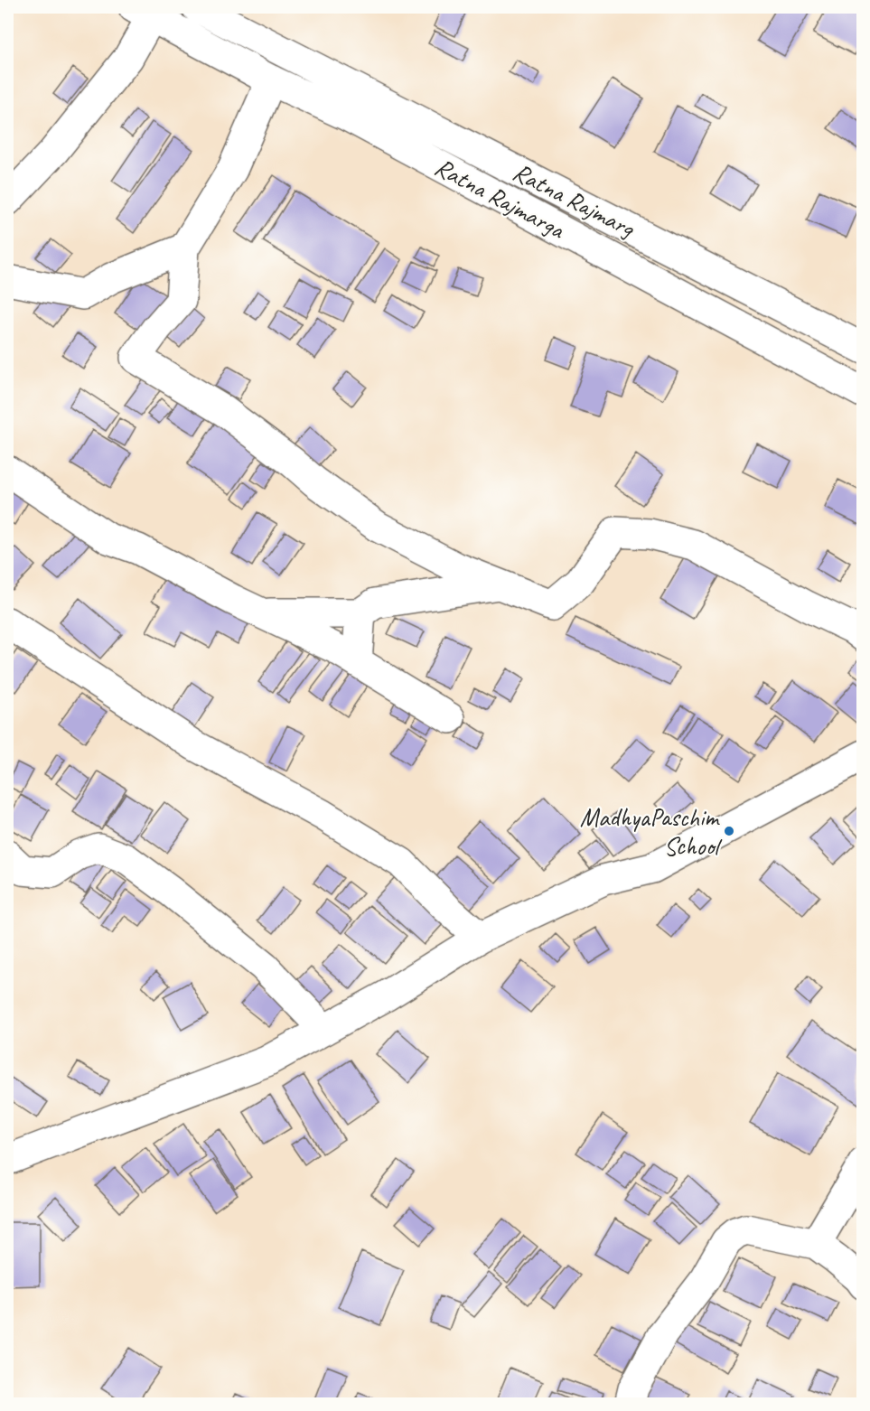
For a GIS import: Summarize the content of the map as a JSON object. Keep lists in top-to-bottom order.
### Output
{
  "streets": {
    "street": ["Ratna Rajmarga", "Ratna Rajmarg"]
  },
  "places": ["MadhyaPaschim School"]
}
